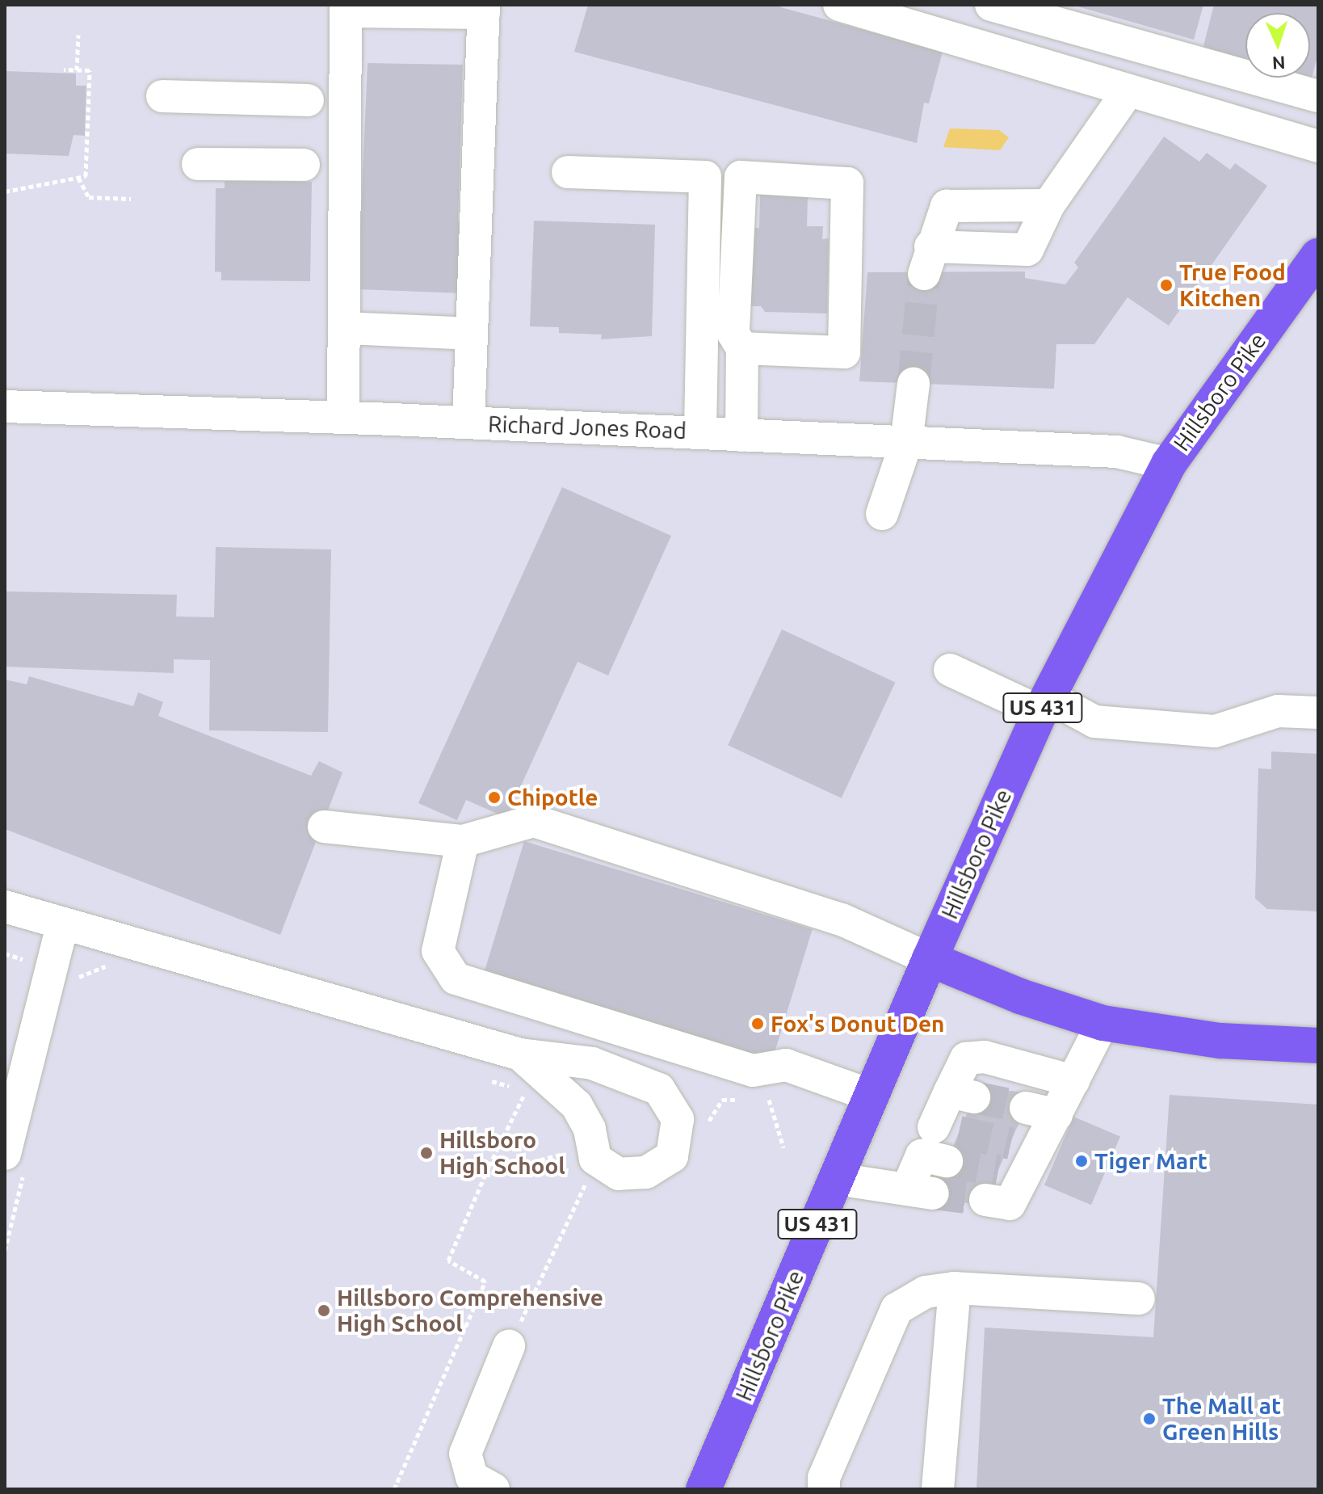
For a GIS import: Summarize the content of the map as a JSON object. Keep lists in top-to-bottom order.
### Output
{
  "streets": {
    "main road": ["Hillsboro Pike", "US 431"],
    "street": ["Richard Jones Road"]
  },
  "crossings": [
    ["Hillsboro Pike", "Richard Jones Road"]
  ],
  "places": [
    "True Food Kitchen",
    "Chipotle",
    "Fox's Donut Den",
    "Hillsboro High School",
    "Tiger Mart",
    "Hillsboro Comprehensive High School",
    "The Mall at Green Hills"
  ],
  "north": "bottom"
}
